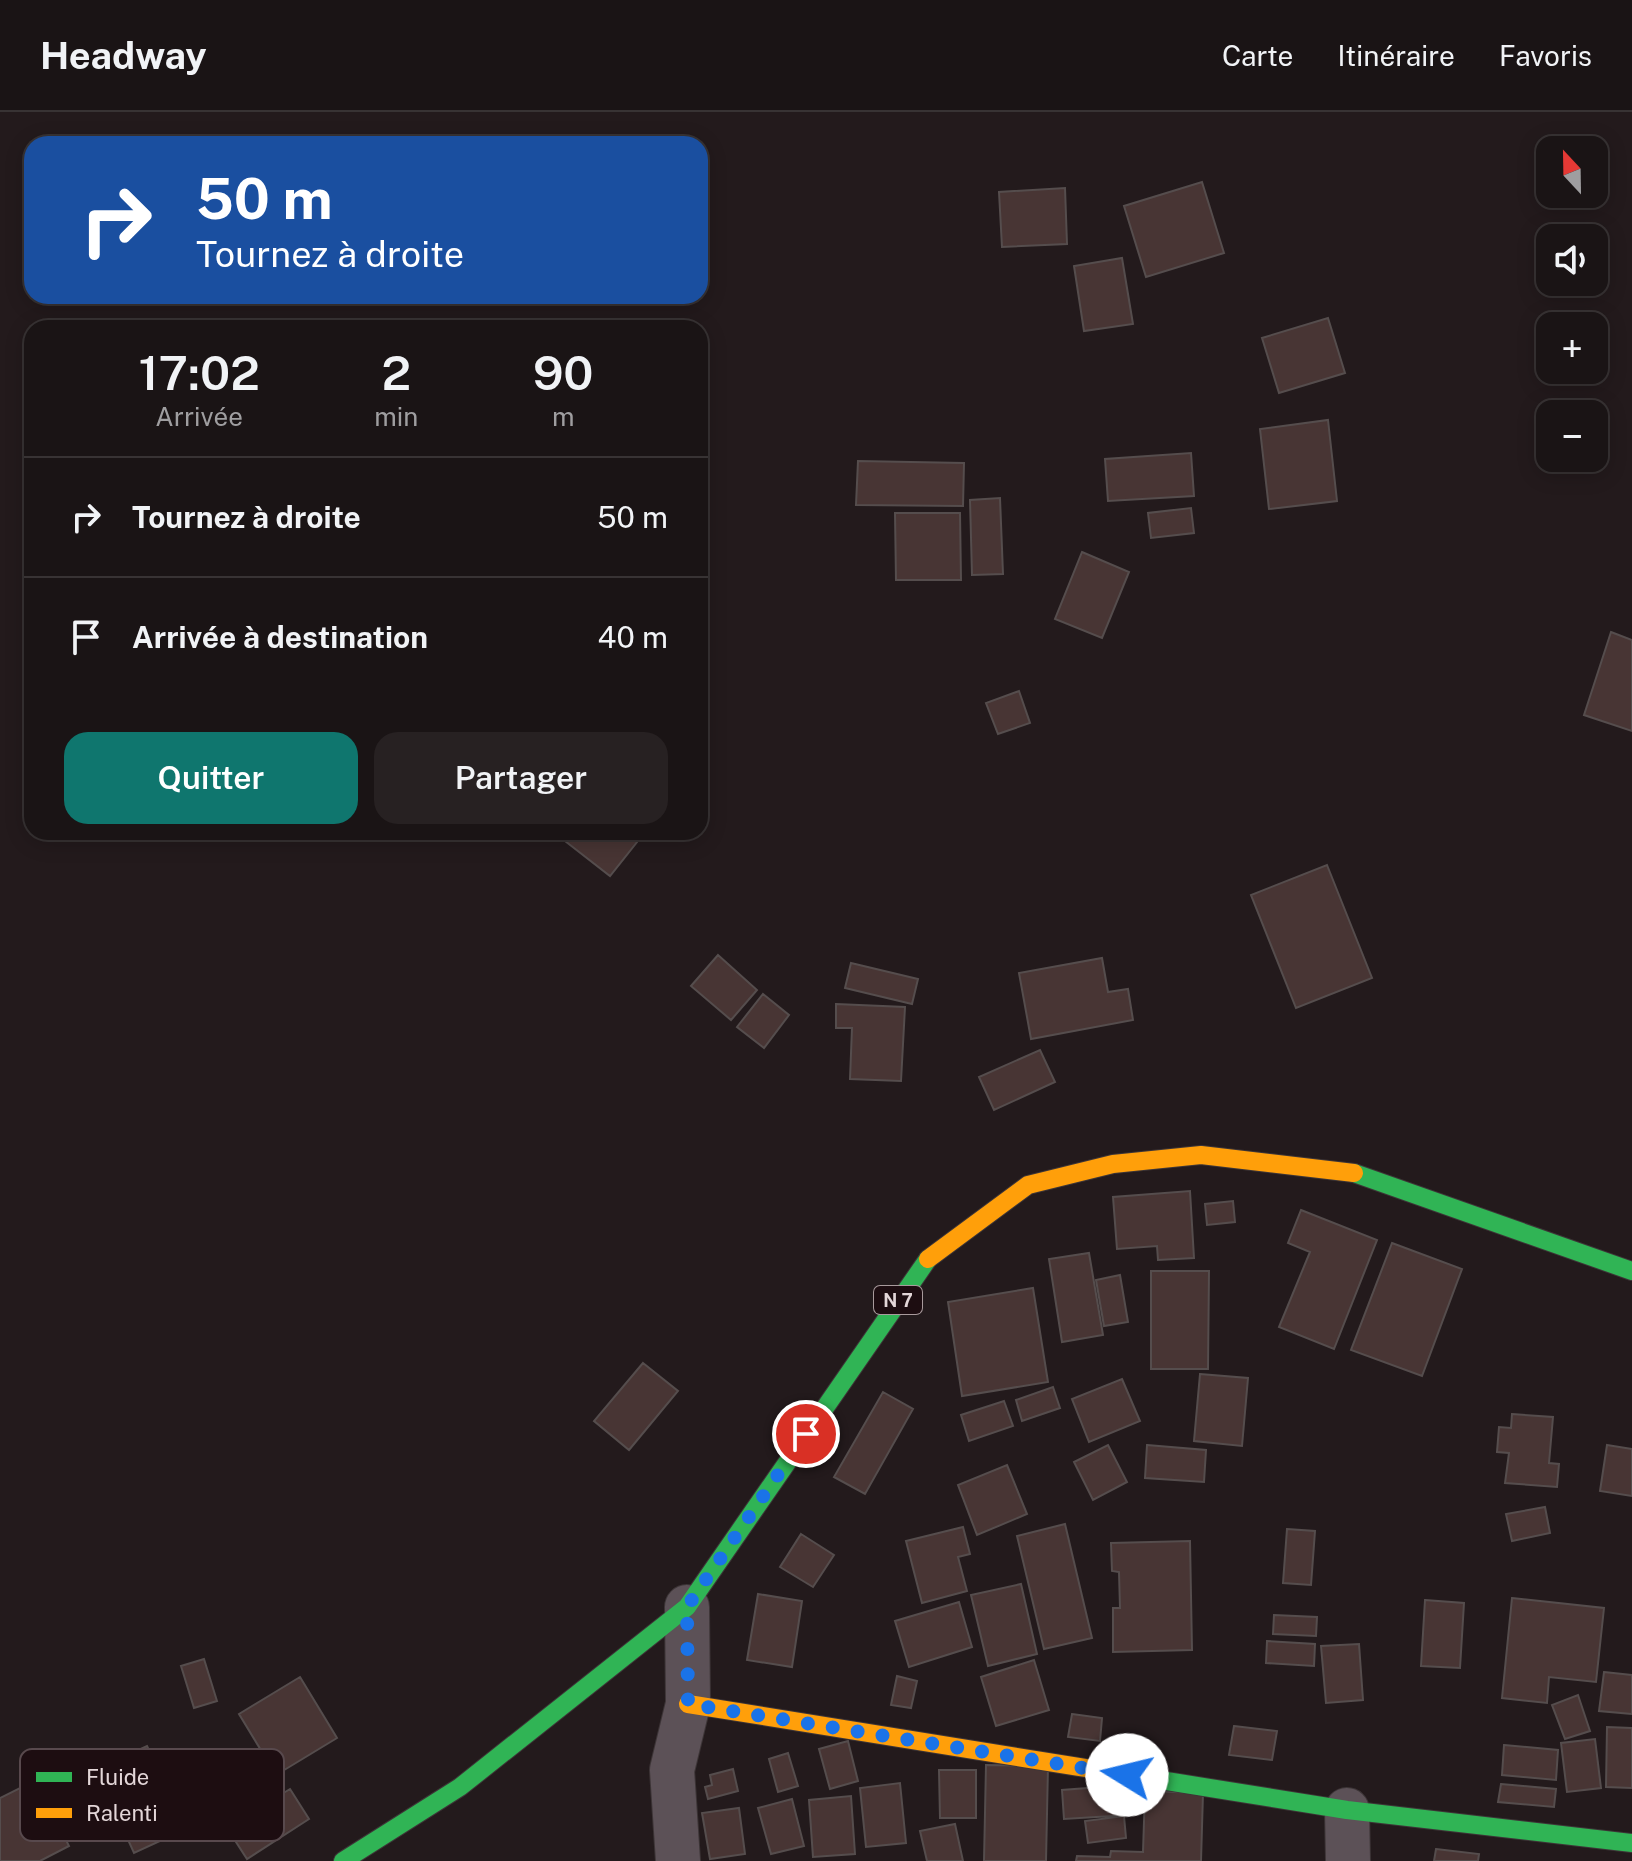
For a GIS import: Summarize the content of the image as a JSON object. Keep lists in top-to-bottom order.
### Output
{
  "streets": {
    "main road": ["N 7"]
  },
  "legend": ["Fluide", "Ralenti"],
  "north": "top",
  "page": {
    "header": "Headway",
    "nav": ["Carte", "Itinéraire", "Favoris"],
    "map_buttons": ["+", "−"],
    "turn": ["50 m", "Tournez à droite"],
    "eta": [
      "17:02",
      "Arrivée",
      "2",
      "min",
      "90",
      "m"
    ],
    "list": [
      {
        "name": "Tournez à droite",
        "value": "50 m"
      },
      {
        "name": "Arrivée à destination",
        "value": "40 m"
      }
    ],
    "buttons": ["Quitter", "Partager"]
  }
}
